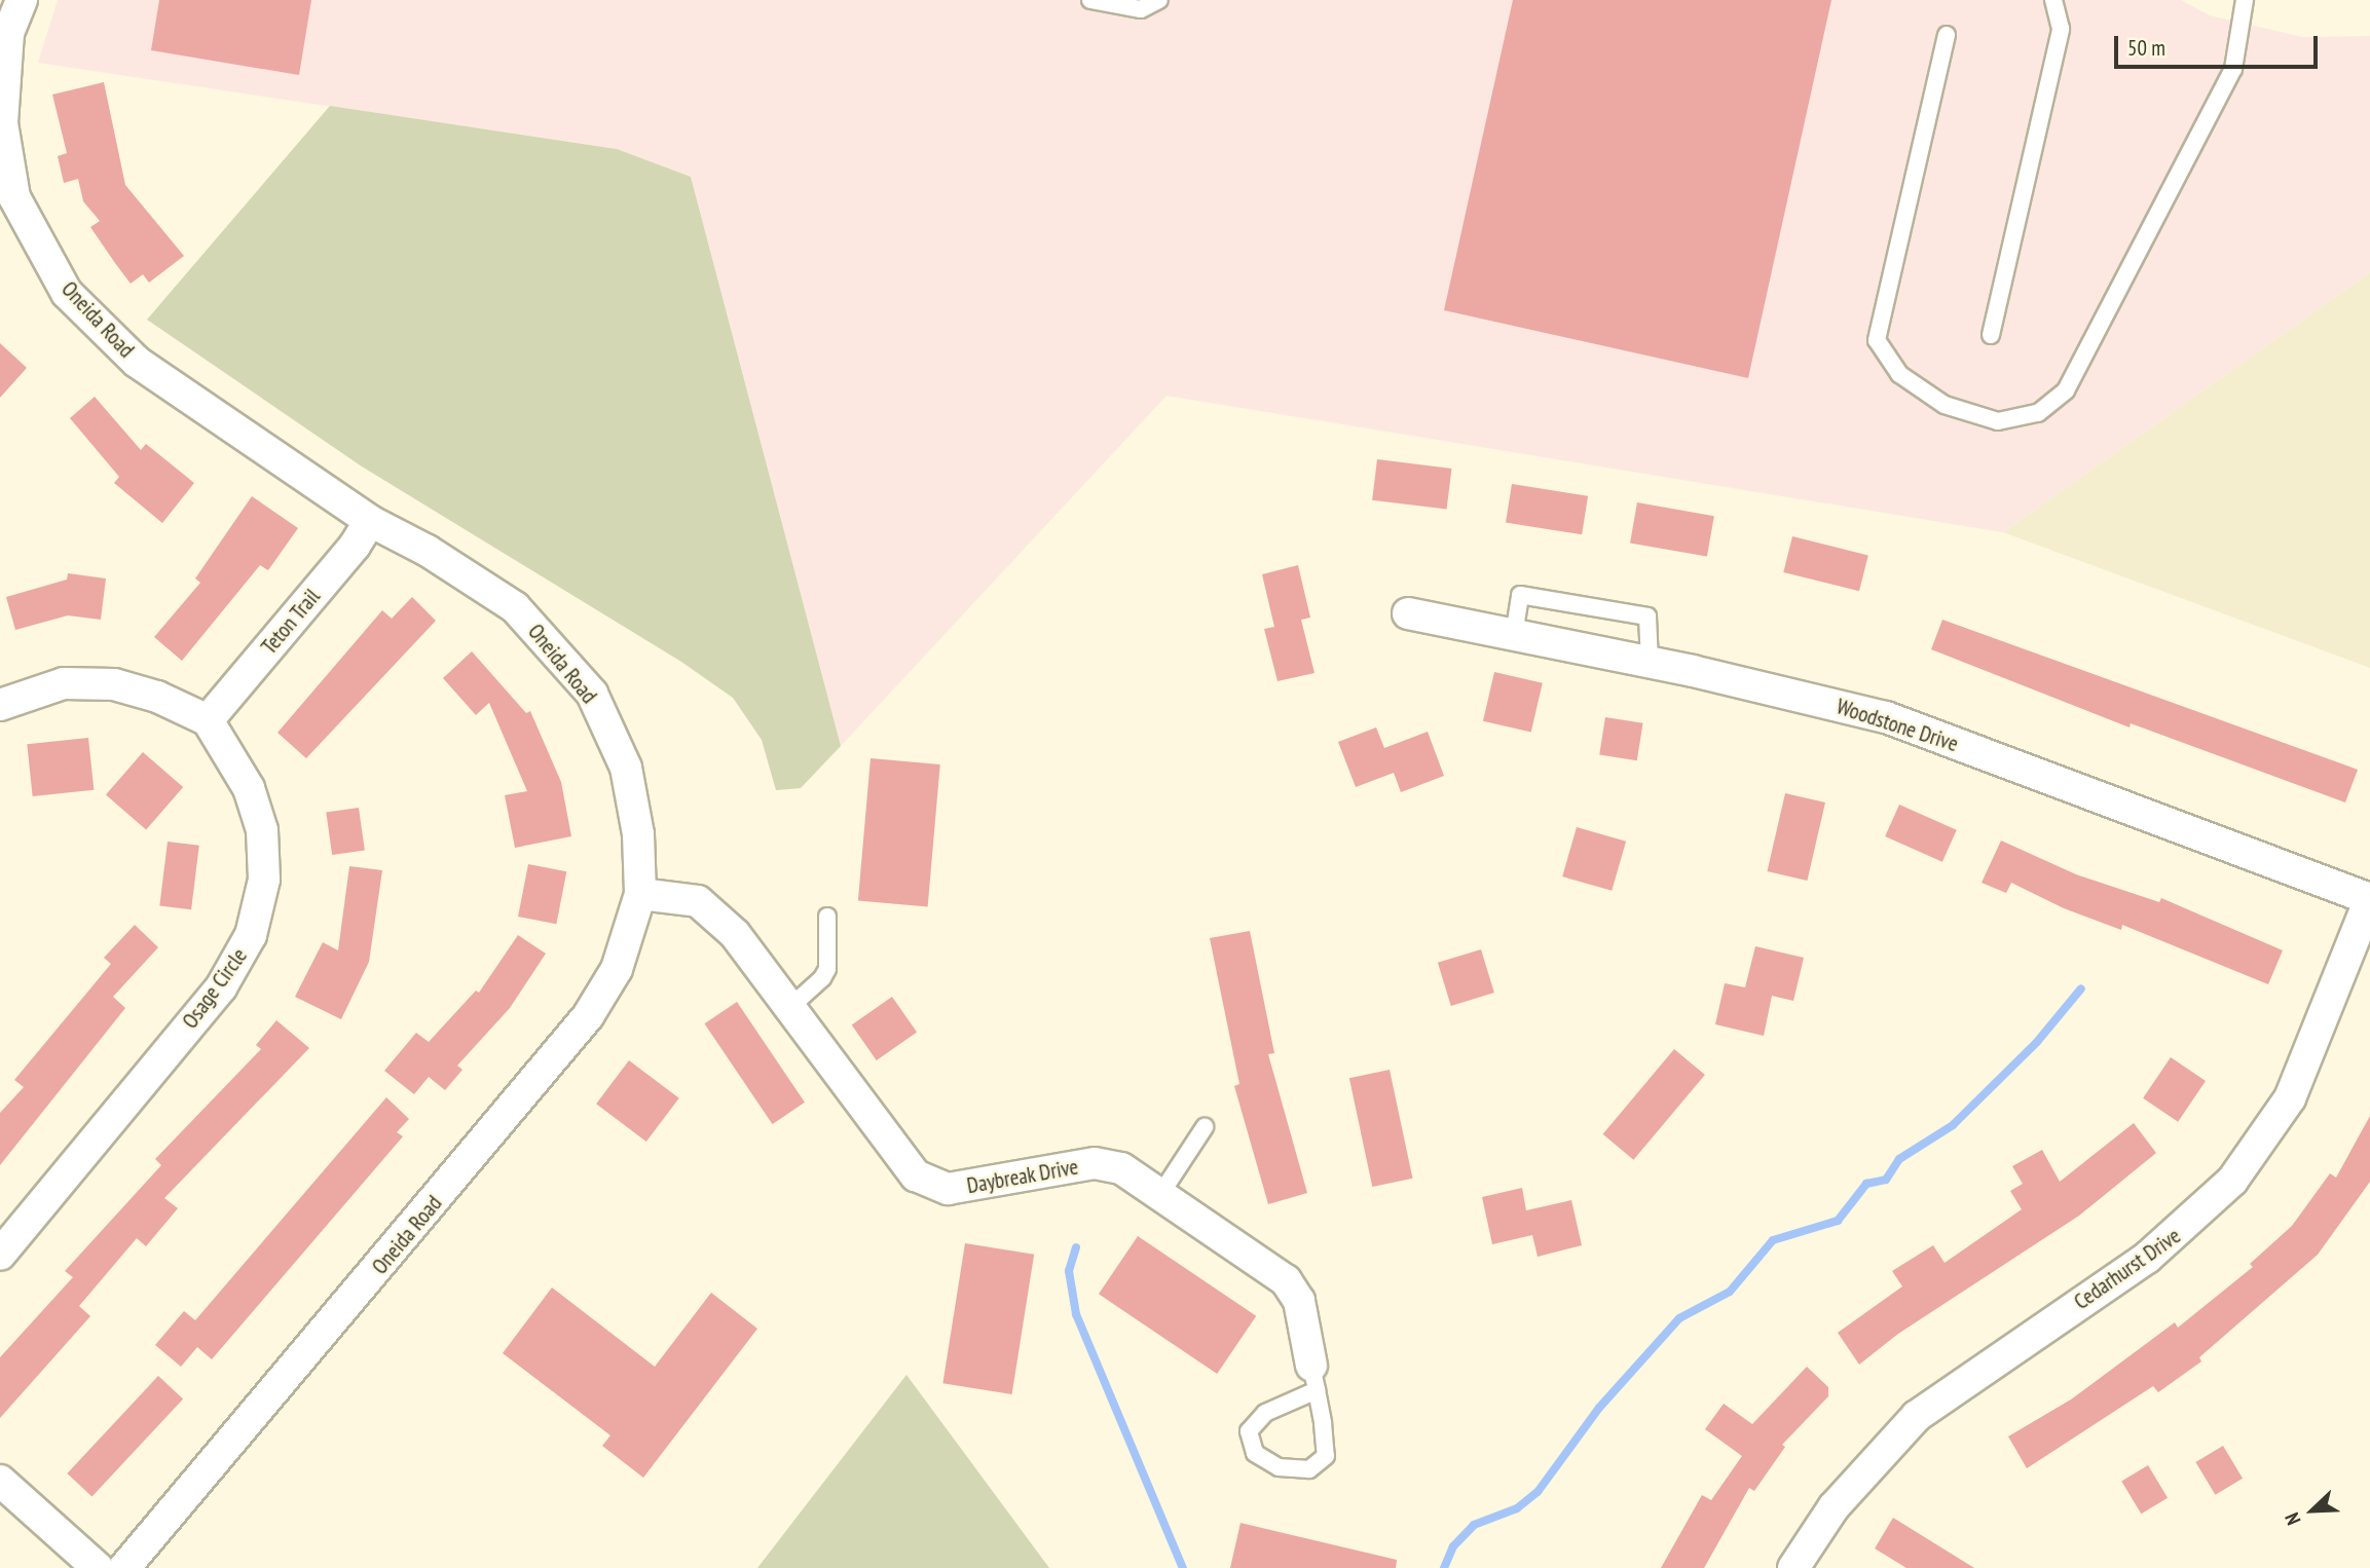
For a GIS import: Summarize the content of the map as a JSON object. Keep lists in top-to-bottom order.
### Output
{
  "streets": {
    "street": [
      "Oneida Road",
      "Teton Trail",
      "Woodstone Drive",
      "Osage Circle",
      "Daybreak Drive",
      "Cedarhurst Drive"
    ]
  },
  "crossings": [
    ["Oneida Road", "Teton Trail"],
    ["Oneida Road", "Daybreak Drive"],
    ["Teton Trail", "Osage Circle"],
    ["Woodstone Drive", "Cedarhurst Drive"]
  ],
  "scale_bar": "50 m",
  "north": "bottom left"
}
